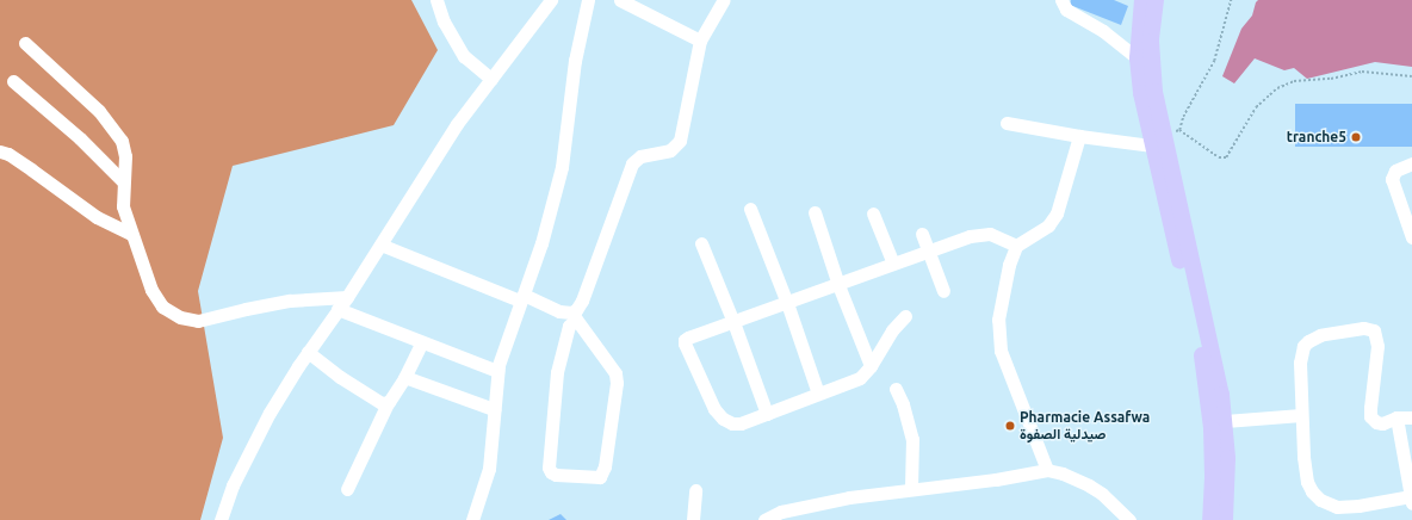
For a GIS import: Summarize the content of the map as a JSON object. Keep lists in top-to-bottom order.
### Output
{
  "places": ["tranche5", "Pharmacie Assafwa صيدلية الصفوة"]
}
